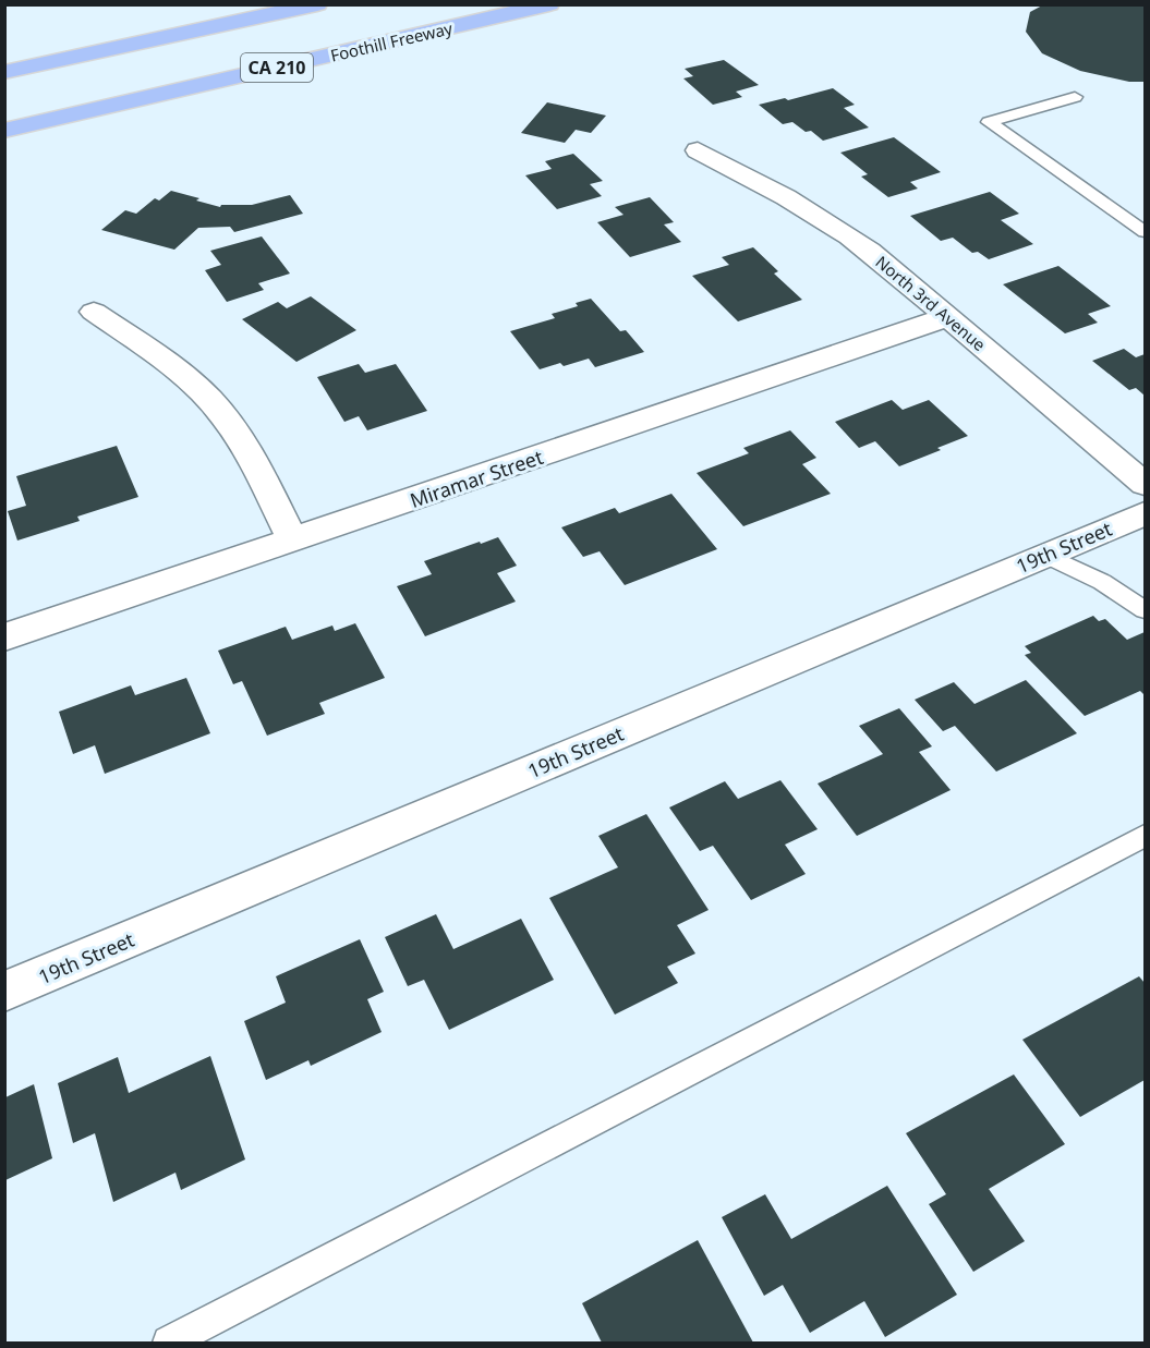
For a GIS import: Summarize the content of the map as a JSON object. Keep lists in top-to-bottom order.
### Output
{
  "streets": {
    "highway": ["Foothill Freeway", "CA 210"],
    "street": ["North 3rd Avenue", "Miramar Street", "19th Street"]
  },
  "crossings": [
    ["North 3rd Avenue", "Miramar Street"]
  ]
}
